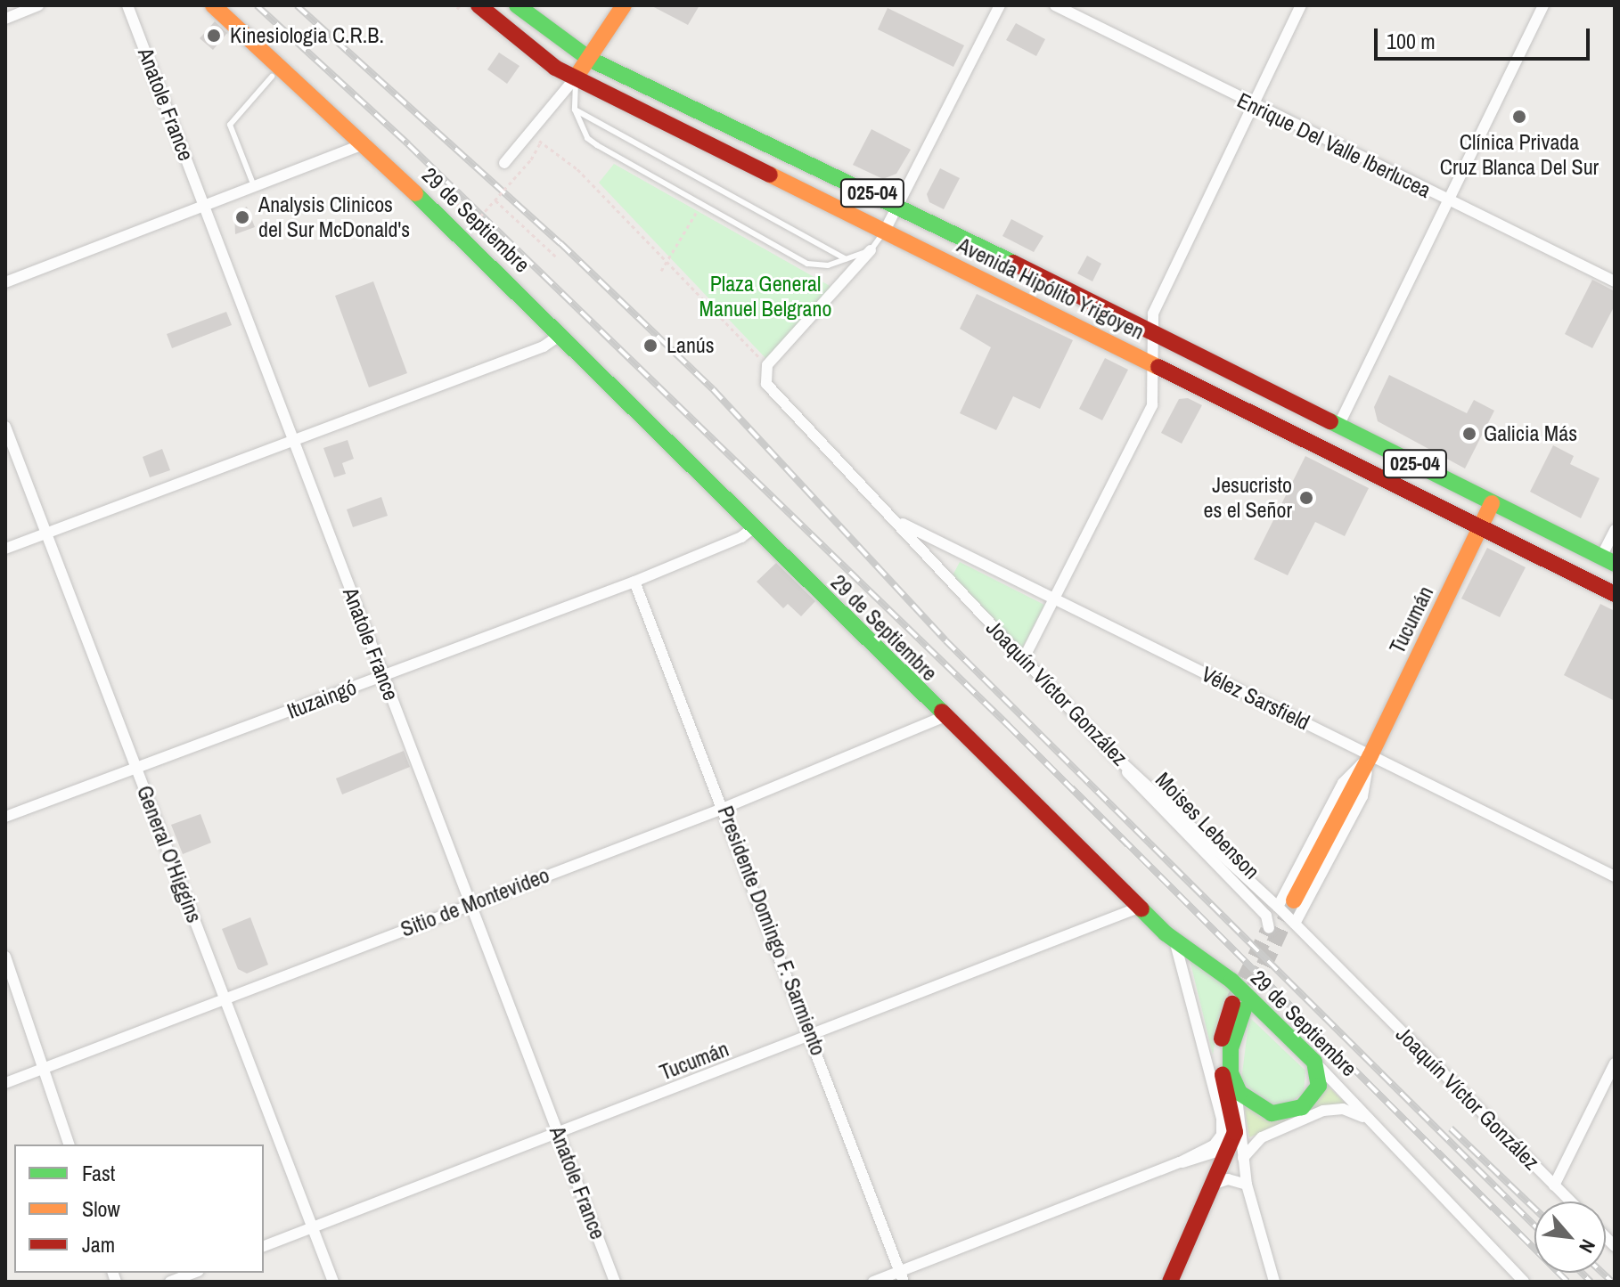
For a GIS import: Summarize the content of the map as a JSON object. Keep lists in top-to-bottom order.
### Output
{
  "streets": {
    "main road": [
      "025-04",
      "29 de Septiembre",
      "Avenida Hipólito Yrigoyen",
      "Tucumán"
    ],
    "street": [
      "Anatole France",
      "Enrique Del Valle Iberlucea",
      "Joaquín Víctor González",
      "Vélez Sarsfield",
      "Ituzaingó",
      "Moises Lebenson",
      "General O'Higgins",
      "Sitio de Montevideo",
      "Presidente Domingo F. Sarmiento"
    ]
  },
  "crossings": [
    ["Anatole France", "Tucumán"],
    ["Anatole France", "Ituzaingó"],
    ["Anatole France", "Sitio de Montevideo"],
    ["29 de Septiembre", "Tucumán"],
    ["29 de Septiembre", "Ituzaingó"],
    ["29 de Septiembre", "Sitio de Montevideo"],
    ["Avenida Hipólito Yrigoyen", "Tucumán"],
    ["Tucumán", "Joaquín Víctor González"],
    ["Tucumán", "Vélez Sarsfield"],
    ["Tucumán", "General O'Higgins"],
    ["Tucumán", "Presidente Domingo F. Sarmiento"],
    ["Joaquín Víctor González", "Vélez Sarsfield"],
    ["Joaquín Víctor González", "Moises Lebenson"],
    ["Ituzaingó", "General O'Higgins"],
    ["Ituzaingó", "Presidente Domingo F. Sarmiento"],
    ["General O'Higgins", "Sitio de Montevideo"],
    ["Sitio de Montevideo", "Presidente Domingo F. Sarmiento"]
  ],
  "parks": ["Plaza General Manuel Belgrano"],
  "places": [
    "Kinesiologia C.R.B.",
    "Clínica Privada Cruz Blanca Del Sur",
    "Analysis Clinicos del Sur McDonald's",
    "Lanús",
    "Galicia Más",
    "Jesucristo es el Señor"
  ],
  "legend": ["Fast", "Slow", "Jam"],
  "scale_bar": "100 m",
  "north": "bottom right"
}
